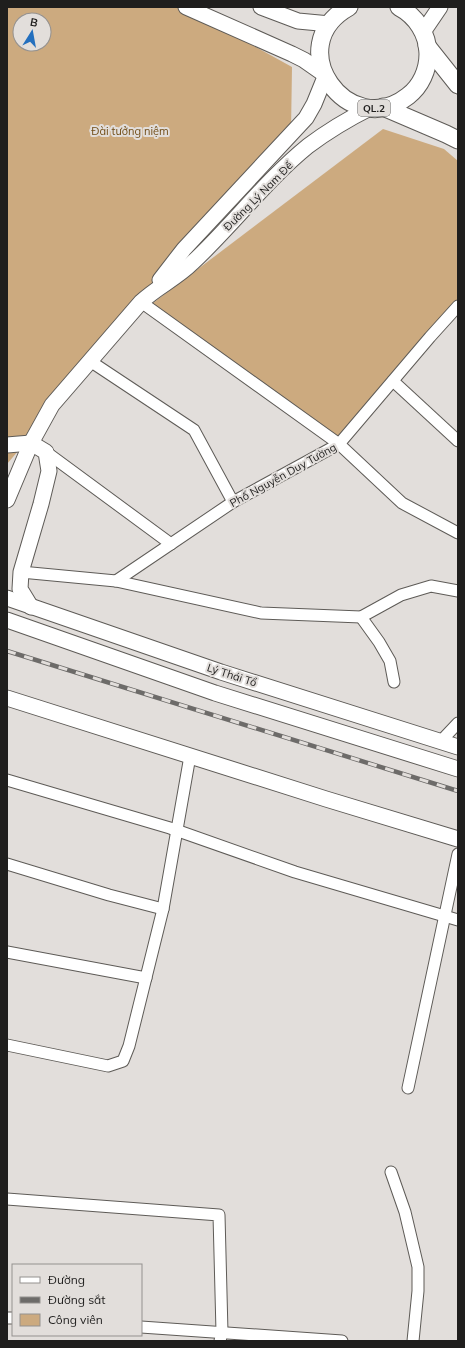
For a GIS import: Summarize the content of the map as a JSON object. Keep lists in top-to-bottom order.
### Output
{
  "streets": {
    "main road": ["QL.2", "Đường Lý Nam Đế", "Lý Thái Tổ"],
    "street": ["Phố Nguyễn Duy Tường"]
  },
  "crossings": [
    ["QL.2", "Đường Lý Nam Đế"]
  ],
  "parks": ["Đài tưởng niệm"],
  "legend": ["Đường", "Đường sắt", "Công viên"],
  "north": "top"
}
